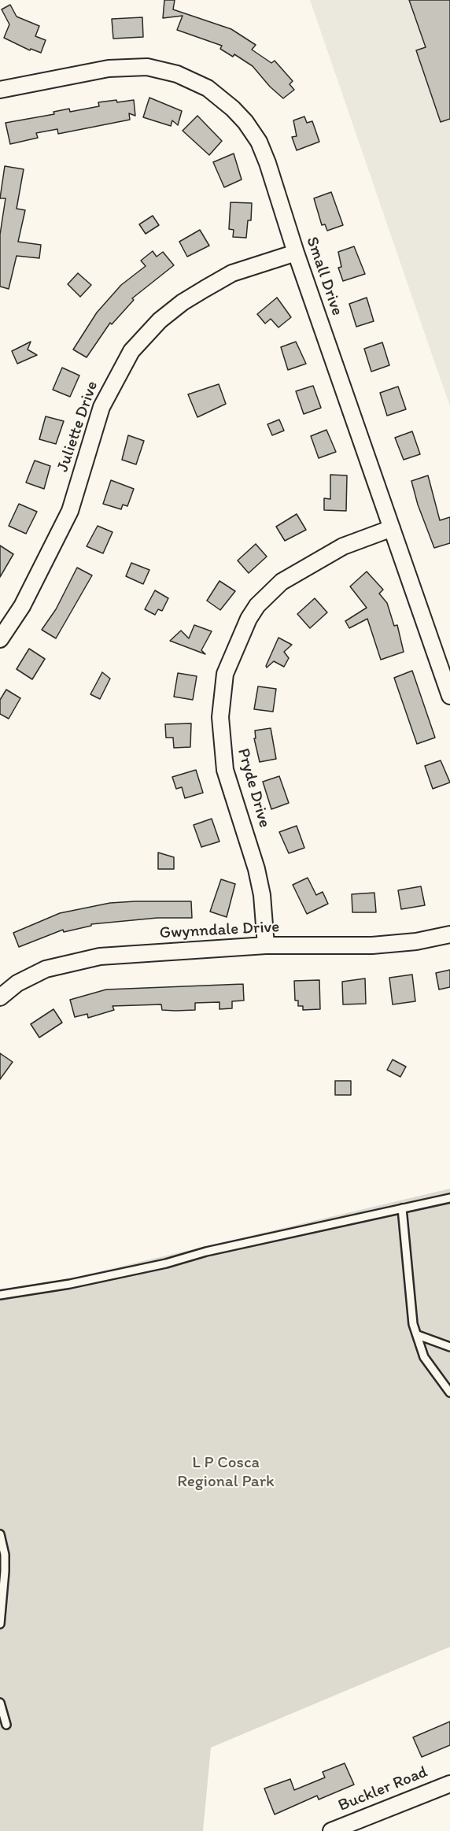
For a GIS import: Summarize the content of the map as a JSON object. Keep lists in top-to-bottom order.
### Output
{
  "streets": {
    "street": [
      "Small Drive",
      "Juliette Drive",
      "Pryde Drive",
      "Gwynndale Drive",
      "Buckler Road"
    ]
  },
  "crossings": [
    ["Small Drive", "Juliette Drive"],
    ["Small Drive", "Pryde Drive"],
    ["Pryde Drive", "Gwynndale Drive"]
  ],
  "parks": ["L P Cosca Regional Park"]
}
